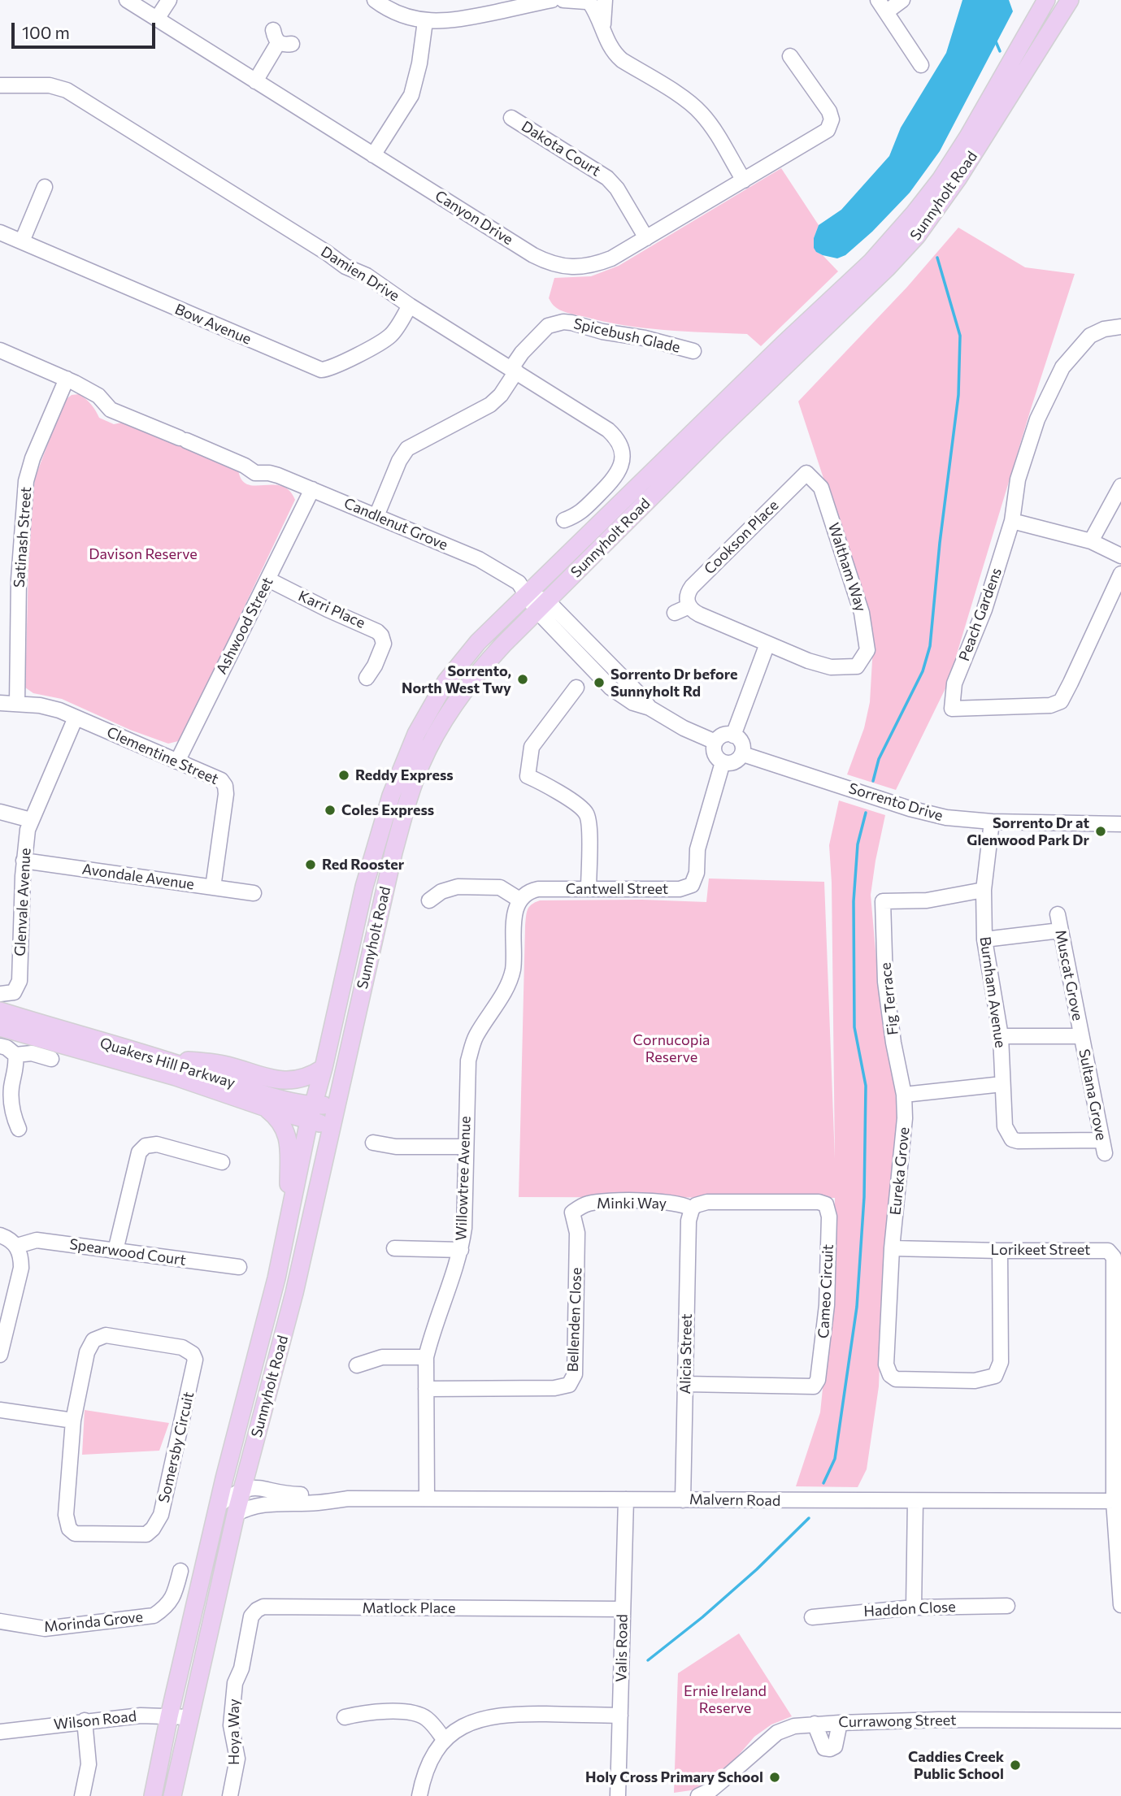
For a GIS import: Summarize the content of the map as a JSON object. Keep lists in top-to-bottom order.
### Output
{
  "streets": {
    "main road": ["Sunnyholt Road", "Quakers Hill Parkway"],
    "street": [
      "Dakota Court",
      "Canyon Drive",
      "Damien Drive",
      "Bow Avenue",
      "Spicebush Glade",
      "Candlenut Grove",
      "Satinash Street",
      "Cookson Place",
      "Waltham Way",
      "Karri Place",
      "Peach Gardens",
      "Ashwood Street",
      "Clementine Street",
      "Sorrento Drive",
      "Avondale Avenue",
      "Cantwell Street",
      "Glenvale Avenue",
      "Muscat Grove",
      "Burnham Avenue",
      "Fig Terrace",
      "Sultana Grove",
      "Eureka Grove",
      "Willowtree Avenue",
      "Minki Way",
      "Lorikeet Street",
      "Spearwood Court",
      "Cameo Circuit",
      "Bellenden Close",
      "Alicia Street",
      "Somersby Circuit",
      "Malvern Road",
      "Matlock Place",
      "Haddon Close",
      "Morinda Grove",
      "Valis Road",
      "Wilson Road",
      "Currawong Street",
      "Hoya Way"
    ]
  },
  "crossings": [
    ["Dakota Court", "Canyon Drive"],
    ["Sunnyholt Road", "Candlenut Grove"],
    ["Sunnyholt Road", "Quakers Hill Parkway"],
    ["Sunnyholt Road", "Malvern Road"],
    ["Sunnyholt Road", "Wilson Road"],
    ["Damien Drive", "Bow Avenue"],
    ["Damien Drive", "Spicebush Glade"],
    ["Spicebush Glade", "Candlenut Grove"],
    ["Candlenut Grove", "Satinash Street"],
    ["Candlenut Grove", "Ashwood Street"],
    ["Satinash Street", "Clementine Street"],
    ["Cookson Place", "Waltham Way"],
    ["Karri Place", "Ashwood Street"],
    ["Ashwood Street", "Clementine Street"],
    ["Clementine Street", "Avondale Avenue"],
    ["Clementine Street", "Glenvale Avenue"],
    ["Sorrento Drive", "Cantwell Street"],
    ["Sorrento Drive", "Burnham Avenue"],
    ["Avondale Avenue", "Glenvale Avenue"],
    ["Cantwell Street", "Willowtree Avenue"],
    ["Muscat Grove", "Sultana Grove"],
    ["Burnham Avenue", "Fig Terrace"],
    ["Burnham Avenue", "Sultana Grove"],
    ["Fig Terrace", "Eureka Grove"],
    ["Eureka Grove", "Lorikeet Street"],
    ["Willowtree Avenue", "Bellenden Close"],
    ["Willowtree Avenue", "Malvern Road"],
    ["Minki Way", "Cameo Circuit"],
    ["Minki Way", "Bellenden Close"],
    ["Minki Way", "Alicia Street"],
    ["Lorikeet Street", "Malvern Road"],
    ["Cameo Circuit", "Alicia Street"],
    ["Alicia Street", "Malvern Road"],
    ["Malvern Road", "Valis Road"],
    ["Matlock Place", "Valis Road"],
    ["Matlock Place", "Hoya Way"]
  ],
  "parks": ["Davison Reserve", "Cornucopia Reserve", "Ernie Ireland Reserve"],
  "places": [
    "Sorrento, North West Twy",
    "Sorrento Dr before Sunnyholt Rd",
    "Reddy Express",
    "Coles Express",
    "Sorrento Dr at Glenwood Park Dr",
    "Red Rooster",
    "Caddies Creek Public School",
    "Holy Cross Primary School"
  ],
  "scale_bar": "100 m"
}
